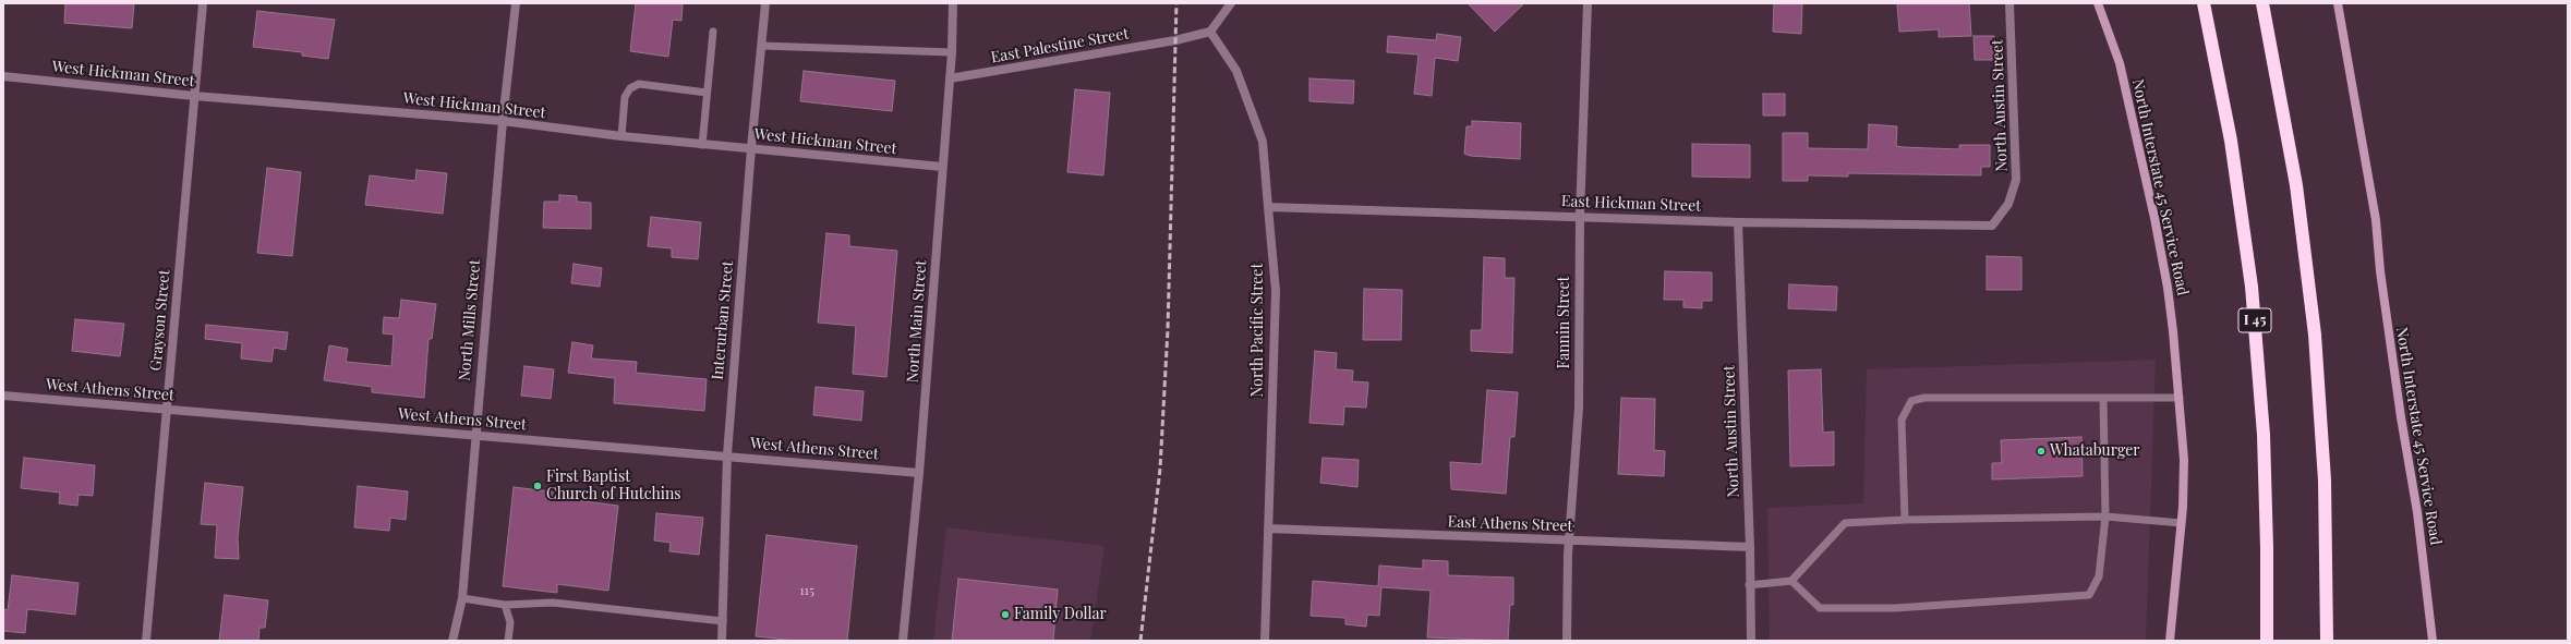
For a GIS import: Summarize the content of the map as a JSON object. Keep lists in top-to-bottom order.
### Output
{
  "streets": {
    "highway": ["I 45"],
    "main road": ["North Interstate 45 Service Road"],
    "street": [
      "East Palestine Street",
      "West Hickman Street",
      "North Austin Street",
      "East Hickman Street",
      "Grayson Street",
      "North Mills Street",
      "Interurban Street",
      "North Main Street",
      "Fannin Street",
      "North Pacific Street",
      "West Athens Street",
      "East Athens Street"
    ]
  },
  "crossings": [
    ["East Palestine Street", "North Main Street"],
    ["East Palestine Street", "North Pacific Street"],
    ["West Hickman Street", "Grayson Street"],
    ["West Hickman Street", "North Mills Street"],
    ["West Hickman Street", "Interurban Street"],
    ["West Hickman Street", "North Main Street"],
    ["North Austin Street", "East Hickman Street"],
    ["North Austin Street", "East Athens Street"],
    ["East Hickman Street", "Fannin Street"],
    ["East Hickman Street", "North Pacific Street"],
    ["Grayson Street", "West Athens Street"],
    ["North Mills Street", "West Athens Street"],
    ["Interurban Street", "West Athens Street"],
    ["North Main Street", "West Athens Street"],
    ["Fannin Street", "East Athens Street"],
    ["North Pacific Street", "East Athens Street"]
  ],
  "places": ["Whataburger", "First Baptist Church of Hutchins", "Family Dollar"],
  "house_numbers": ["115"]
}
